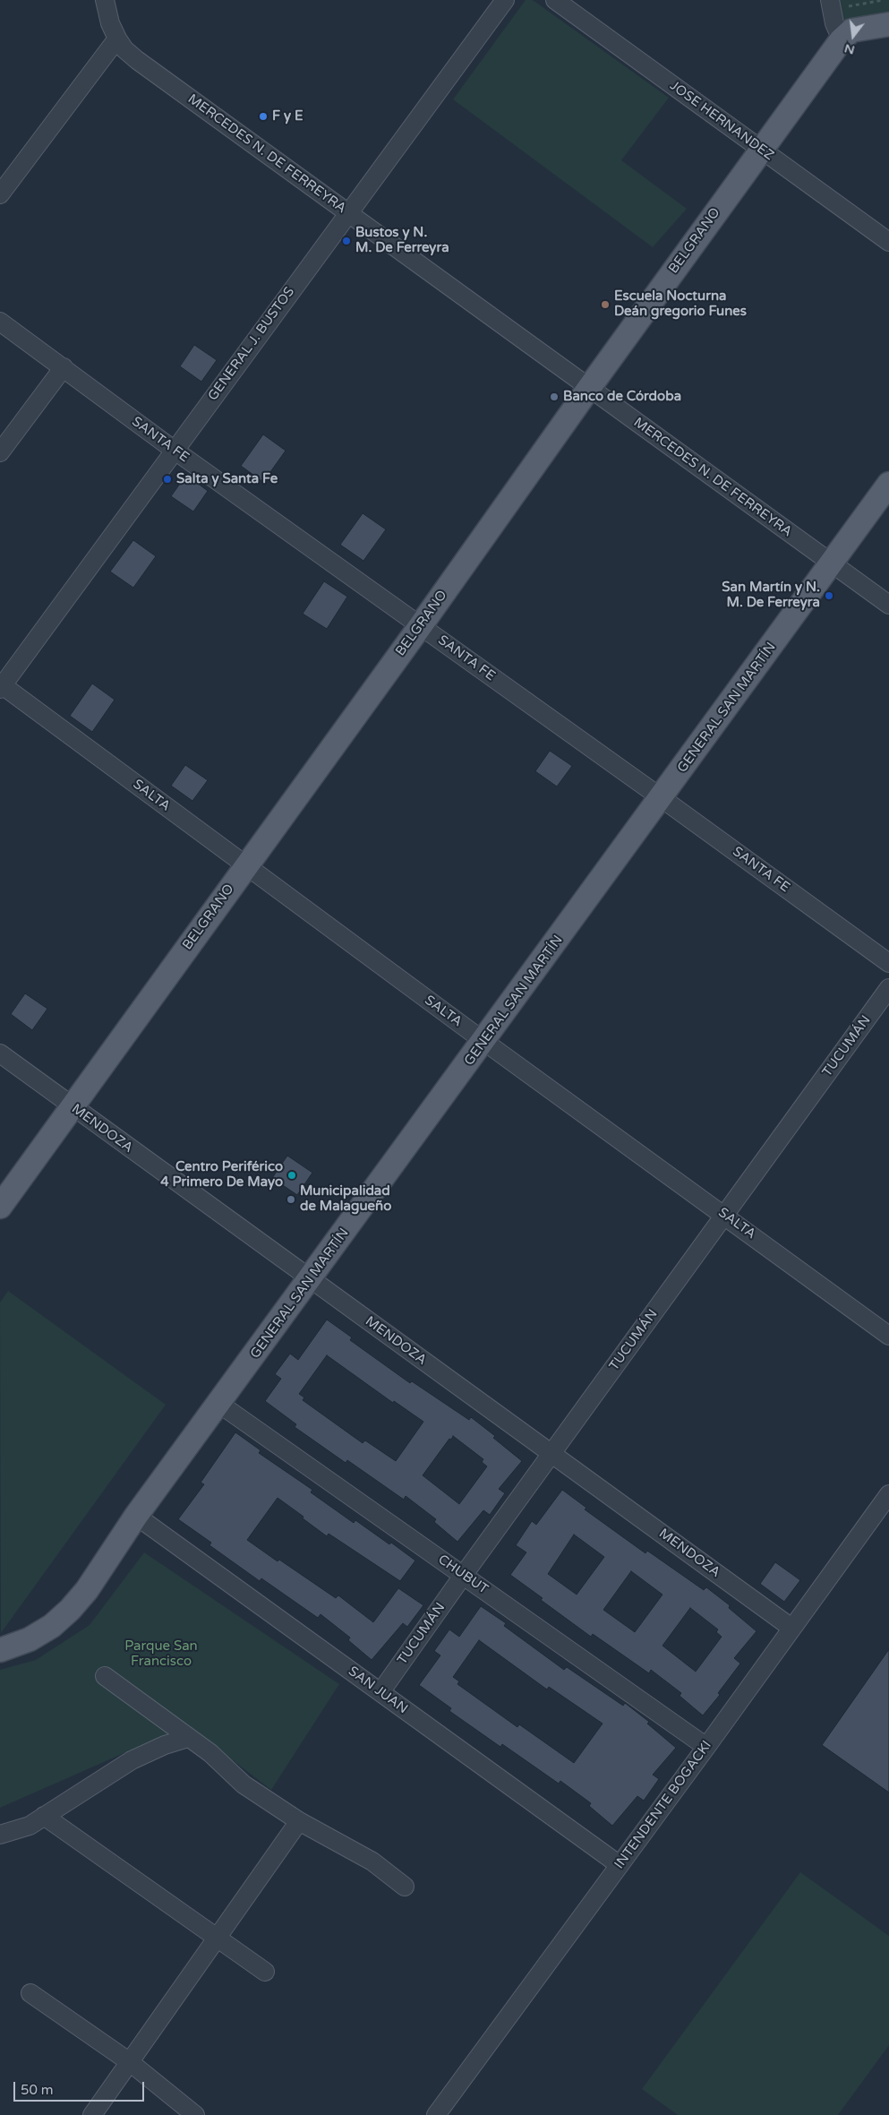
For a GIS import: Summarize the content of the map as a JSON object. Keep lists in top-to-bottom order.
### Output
{
  "streets": {
    "main road": ["BELGRANO", "GENERAL SAN MARTÍN"],
    "street": [
      "JOSE HERNANDEZ",
      "MERCEDES N. DE FERREYRA",
      "GENERAL J. BUSTOS",
      "SANTA FE",
      "SALTA",
      "TUCUMÁN",
      "MENDOZA",
      "CHUBUT",
      "SAN JUAN",
      "INTENDENTE BOGACKI"
    ]
  },
  "crossings": [
    ["JOSE HERNANDEZ", "BELGRANO"],
    ["MERCEDES N. DE FERREYRA", "BELGRANO"],
    ["MERCEDES N. DE FERREYRA", "GENERAL J. BUSTOS"],
    ["MERCEDES N. DE FERREYRA", "GENERAL SAN MARTÍN"],
    ["BELGRANO", "SANTA FE"],
    ["BELGRANO", "SALTA"],
    ["BELGRANO", "MENDOZA"],
    ["GENERAL J. BUSTOS", "SANTA FE"],
    ["GENERAL J. BUSTOS", "SALTA"],
    ["SANTA FE", "GENERAL SAN MARTÍN"],
    ["GENERAL SAN MARTÍN", "SALTA"],
    ["GENERAL SAN MARTÍN", "MENDOZA"],
    ["GENERAL SAN MARTÍN", "CHUBUT"],
    ["GENERAL SAN MARTÍN", "SAN JUAN"],
    ["SALTA", "TUCUMÁN"],
    ["TUCUMÁN", "MENDOZA"],
    ["TUCUMÁN", "CHUBUT"],
    ["TUCUMÁN", "SAN JUAN"],
    ["MENDOZA", "INTENDENTE BOGACKI"],
    ["CHUBUT", "INTENDENTE BOGACKI"],
    ["SAN JUAN", "INTENDENTE BOGACKI"]
  ],
  "parks": ["Parque San Francisco"],
  "places": [
    "F y E",
    "Bustos y N. M. De Ferreyra",
    "Escuela Nocturna Deán gregorio Funes",
    "Banco de Córdoba",
    "Salta y Santa Fe",
    "San Martín y N. M. De Ferreyra",
    "Centro Periférico 4 Primero De Mayo",
    "Municipalidad de Malagueño"
  ],
  "scale_bar": "50 m",
  "north": "bottom"
}
